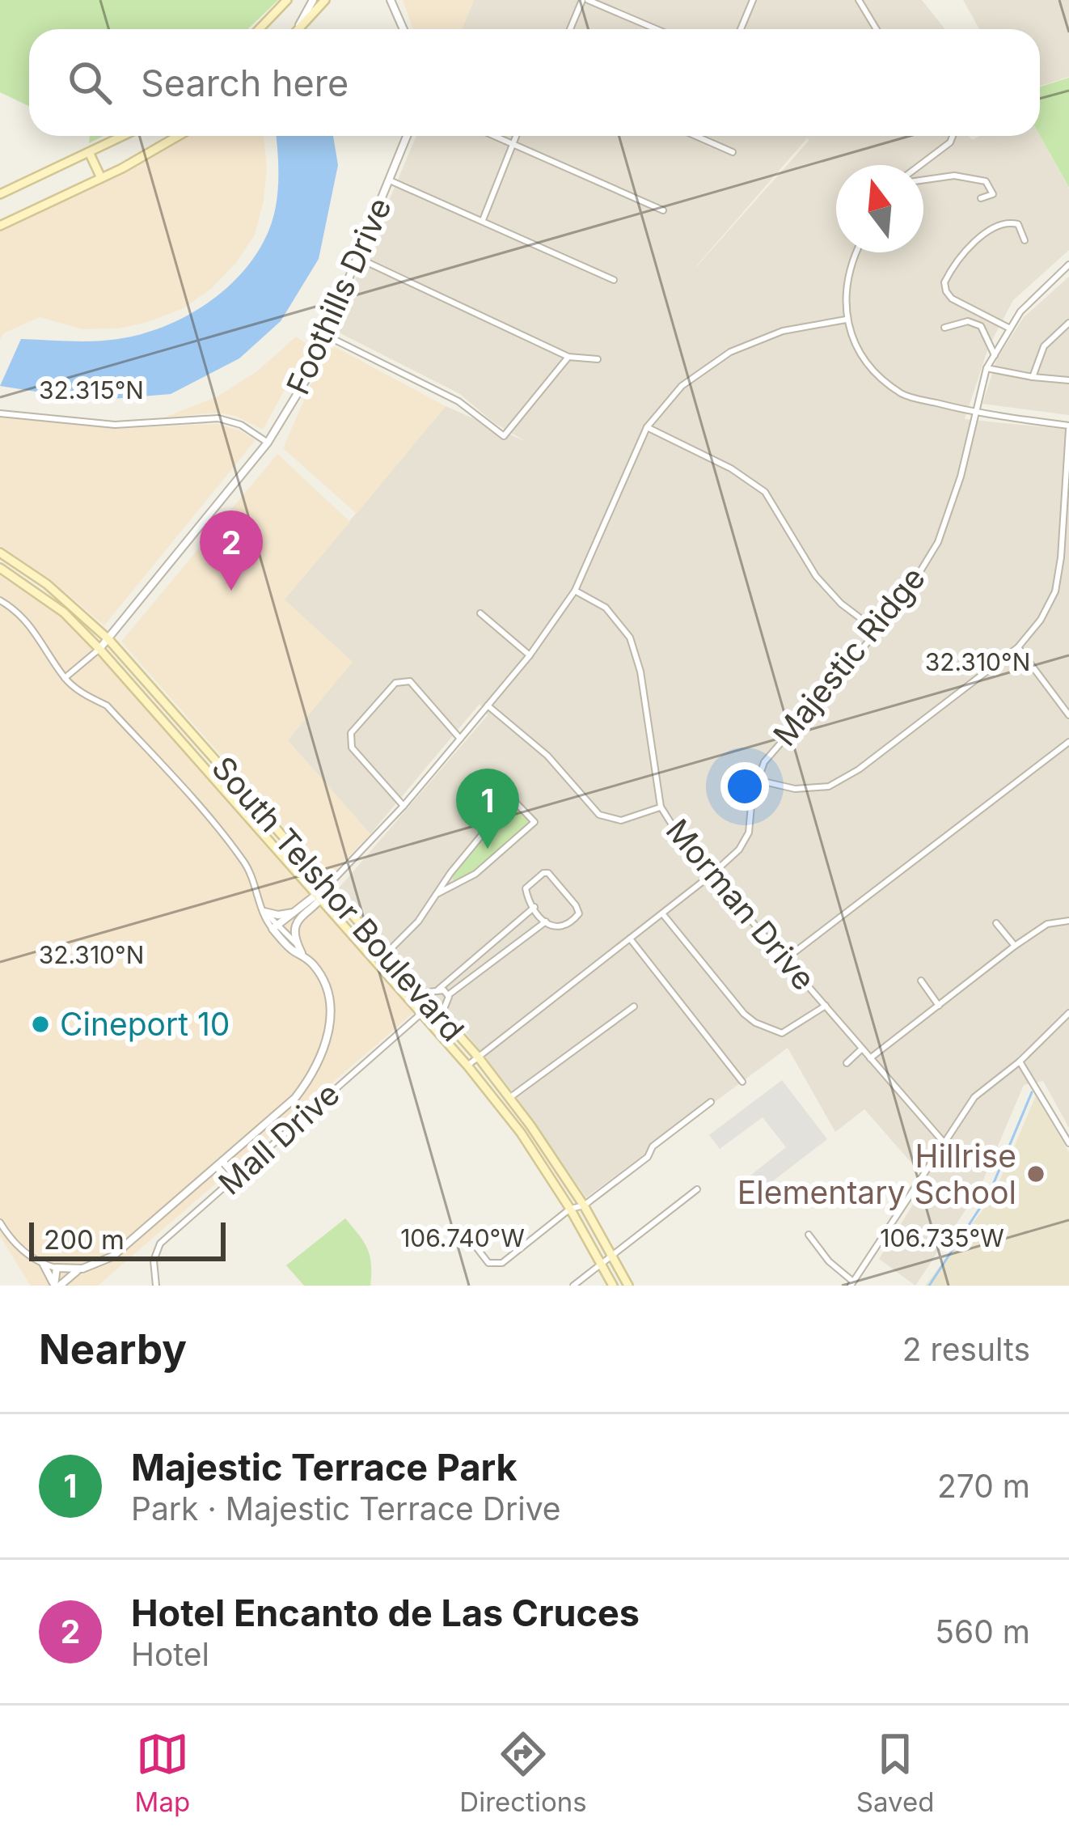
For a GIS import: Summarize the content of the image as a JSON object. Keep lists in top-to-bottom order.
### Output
{
  "streets": {
    "main road": ["South Telshor Boulevard"],
    "street": [
      "Foothills Drive",
      "Majestic Ridge",
      "Morman Drive",
      "Mall Drive"
    ]
  },
  "crossings": [
    ["Foothills Drive", "South Telshor Boulevard"],
    ["Majestic Ridge", "South Telshor Boulevard"],
    ["Majestic Ridge", "Morman Drive"],
    ["South Telshor Boulevard", "Mall Drive"]
  ],
  "places": ["Cineport 10", "Hillrise Elementary School"],
  "scale_bar": "200 m",
  "north": "top",
  "page": {
    "search": "Search here",
    "pins": ["2", "1"],
    "scale": "200 m",
    "heading": ["Nearby", "2 results"],
    "list": [
      {
        "mark": "1",
        "name": "Majestic Terrace Park",
        "note": "Park · Majestic Terrace Drive",
        "value": "270 m"
      },
      {
        "mark": "2",
        "name": "Hotel Encanto de Las Cruces",
        "note": "Hotel",
        "value": "560 m"
      }
    ],
    "nav": ["Map", "Directions", "Saved"]
  },
  "coordinates": [
    "32.315°N",
    "32.310°N",
    "106.740°W",
    "106.735°W"
  ]
}
